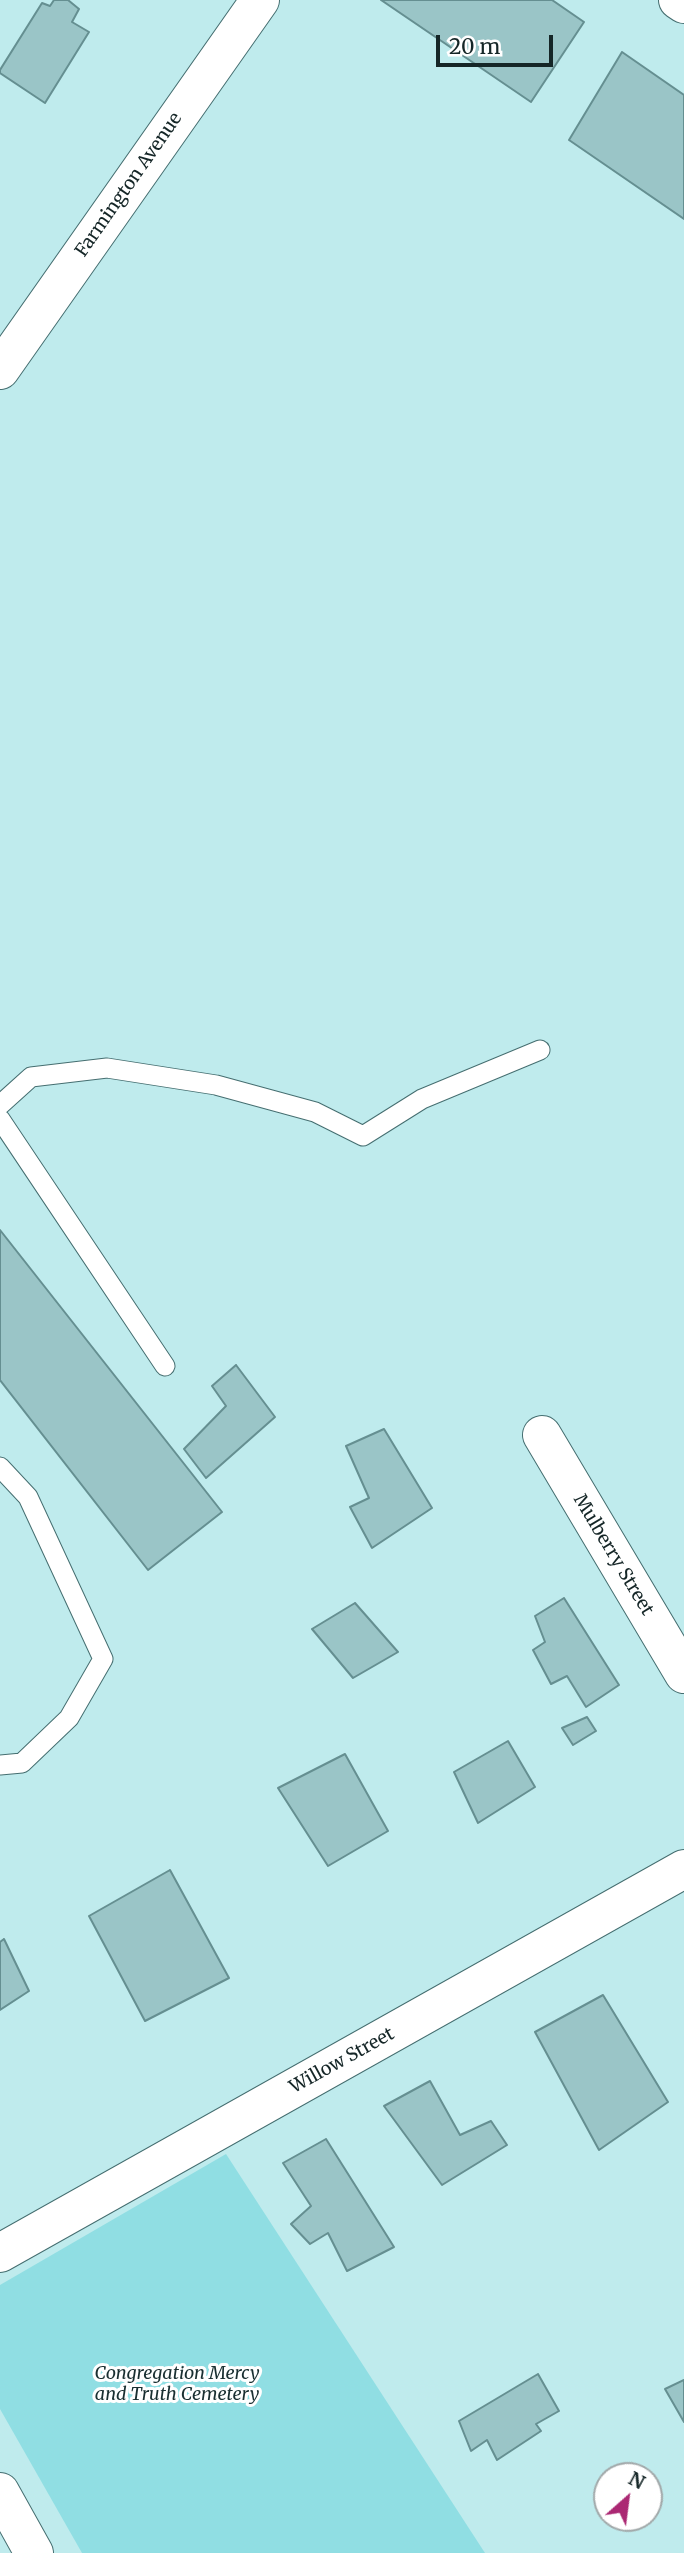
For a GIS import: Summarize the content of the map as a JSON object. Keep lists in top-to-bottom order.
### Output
{
  "streets": {
    "street": ["Farmington Avenue", "Mulberry Street", "Willow Street"]
  },
  "parks": ["Congregation Mercy and Truth Cemetery"],
  "scale_bar": "20 m",
  "north": "top right"
}
